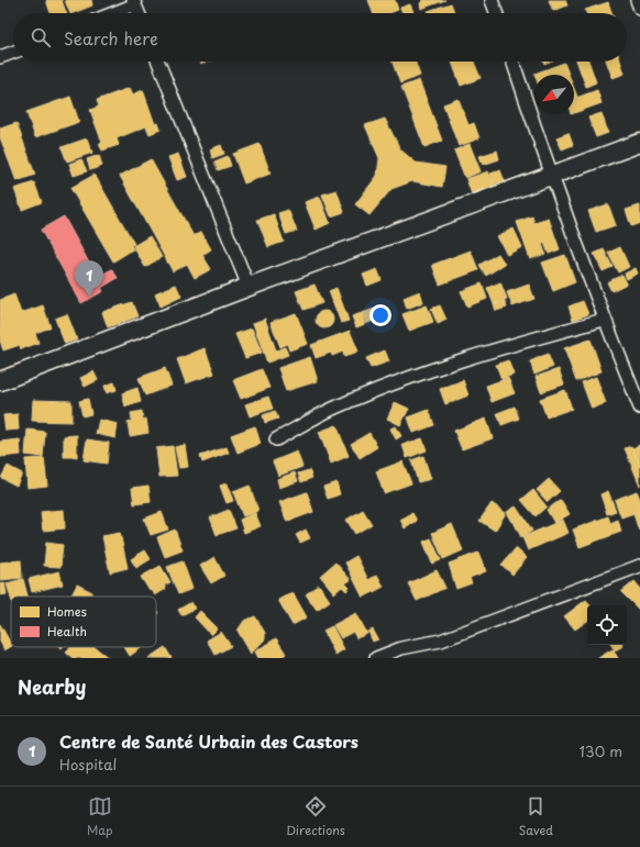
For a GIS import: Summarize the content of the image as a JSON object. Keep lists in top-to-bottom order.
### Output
{
  "legend": ["Homes", "Health"],
  "north": "bottom left",
  "page": {
    "search": "Search here",
    "pins": "1",
    "heading": "Nearby",
    "list": [
      {
        "mark": "1",
        "name": "Centre de Santé Urbain des Castors",
        "note": "Hospital",
        "value": "130 m"
      }
    ],
    "nav": ["Map", "Directions", "Saved"]
  }
}
